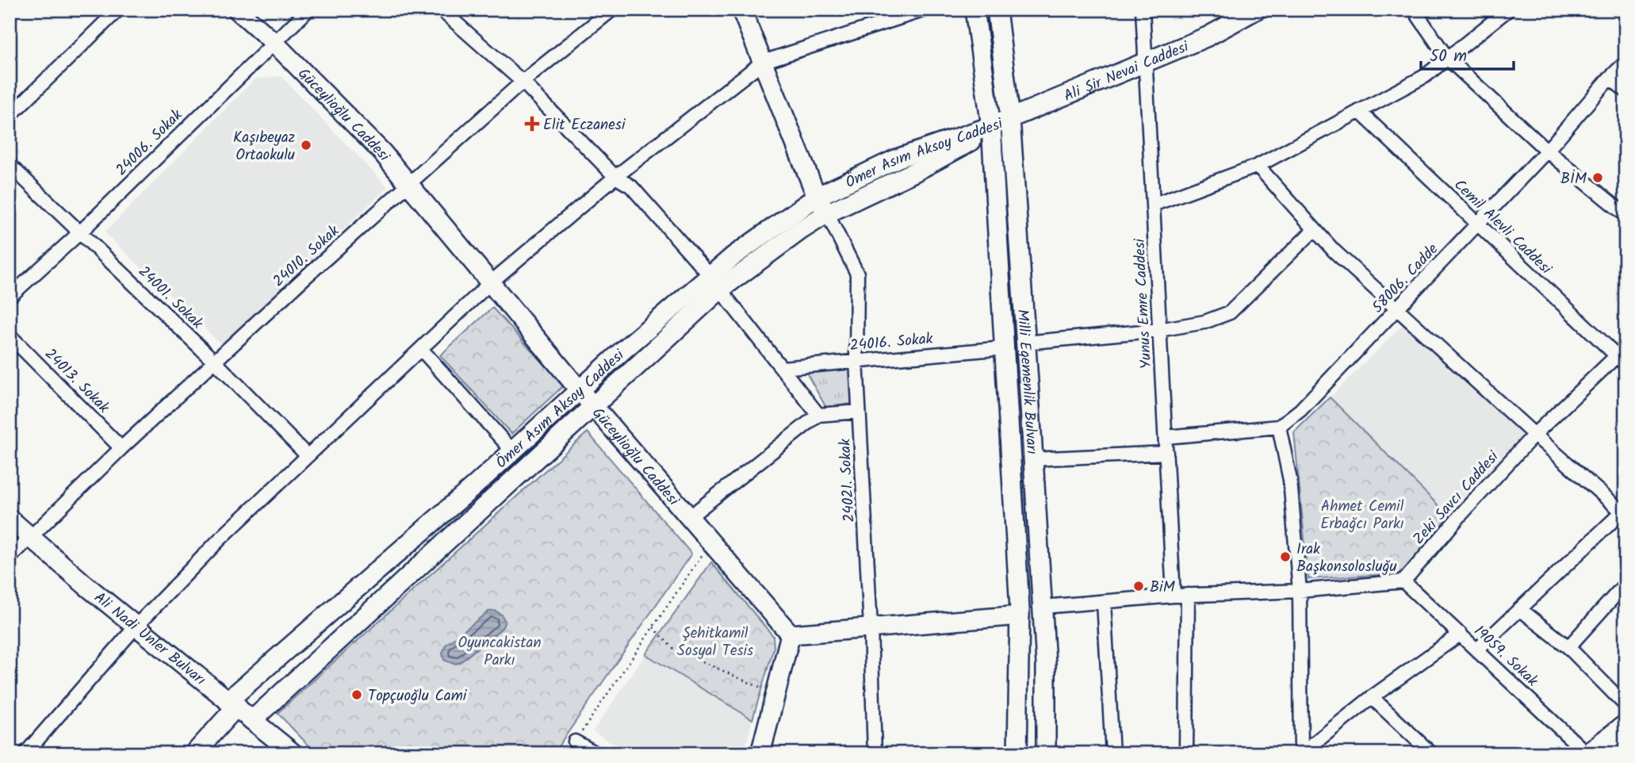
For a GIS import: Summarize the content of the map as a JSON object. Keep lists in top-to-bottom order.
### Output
{
  "streets": {
    "street": [
      "Ali Şir Nevai Caddesi",
      "Güceylioğlu Caddesi",
      "24006. Sokak",
      "Ömer Asım Aksoy Caddesi",
      "Cemil Alevli Caddesi",
      "24010. Sokak",
      "58006. Cadde",
      "24001. Sokak",
      "Yunus Emre Caddesi",
      "24016. Sokak",
      "24013. Sokak",
      "Milli Egemenlik Bulvarı",
      "24021. Sokak",
      "Zeki Savcı Caddesi",
      "Ali Nadi Ünler Bulvarı",
      "19059. Sokak"
    ]
  },
  "crossings": [
    ["Ali Şir Nevai Caddesi", "Ömer Asım Aksoy Caddesi"],
    ["Ali Şir Nevai Caddesi", "Yunus Emre Caddesi"],
    ["Ali Şir Nevai Caddesi", "Milli Egemenlik Bulvarı"],
    ["Güceylioğlu Caddesi", "24006. Sokak"],
    ["Güceylioğlu Caddesi", "Ömer Asım Aksoy Caddesi"],
    ["Güceylioğlu Caddesi", "24010. Sokak"],
    ["24006. Sokak", "24001. Sokak"],
    ["Ömer Asım Aksoy Caddesi", "Milli Egemenlik Bulvarı"],
    ["Ömer Asım Aksoy Caddesi", "24021. Sokak"],
    ["Ömer Asım Aksoy Caddesi", "Ali Nadi Ünler Bulvarı"],
    ["Cemil Alevli Caddesi", "58006. Cadde"],
    ["Cemil Alevli Caddesi", "Zeki Savcı Caddesi"],
    ["24010. Sokak", "24001. Sokak"],
    ["24010. Sokak", "24013. Sokak"],
    ["24010. Sokak", "Ali Nadi Ünler Bulvarı"],
    ["24016. Sokak", "Milli Egemenlik Bulvarı"],
    ["24016. Sokak", "24021. Sokak"],
    ["Zeki Savcı Caddesi", "19059. Sokak"]
  ],
  "parks": ["Ahmet Cemil Erbağcı Parkı", "Şehitkamil Sosyal Tesis", "Oyuncakistan Parkı"],
  "places": {
    "health": ["Elit Eczanesi"],
    "other": [
      "Kaşıbeyaz Ortaokulu",
      "BİM",
      "Irak Başkonsolosluğu",
      "BiM",
      "Topçuoğlu Cami"
    ]
  },
  "scale_bar": "50 m"
}
